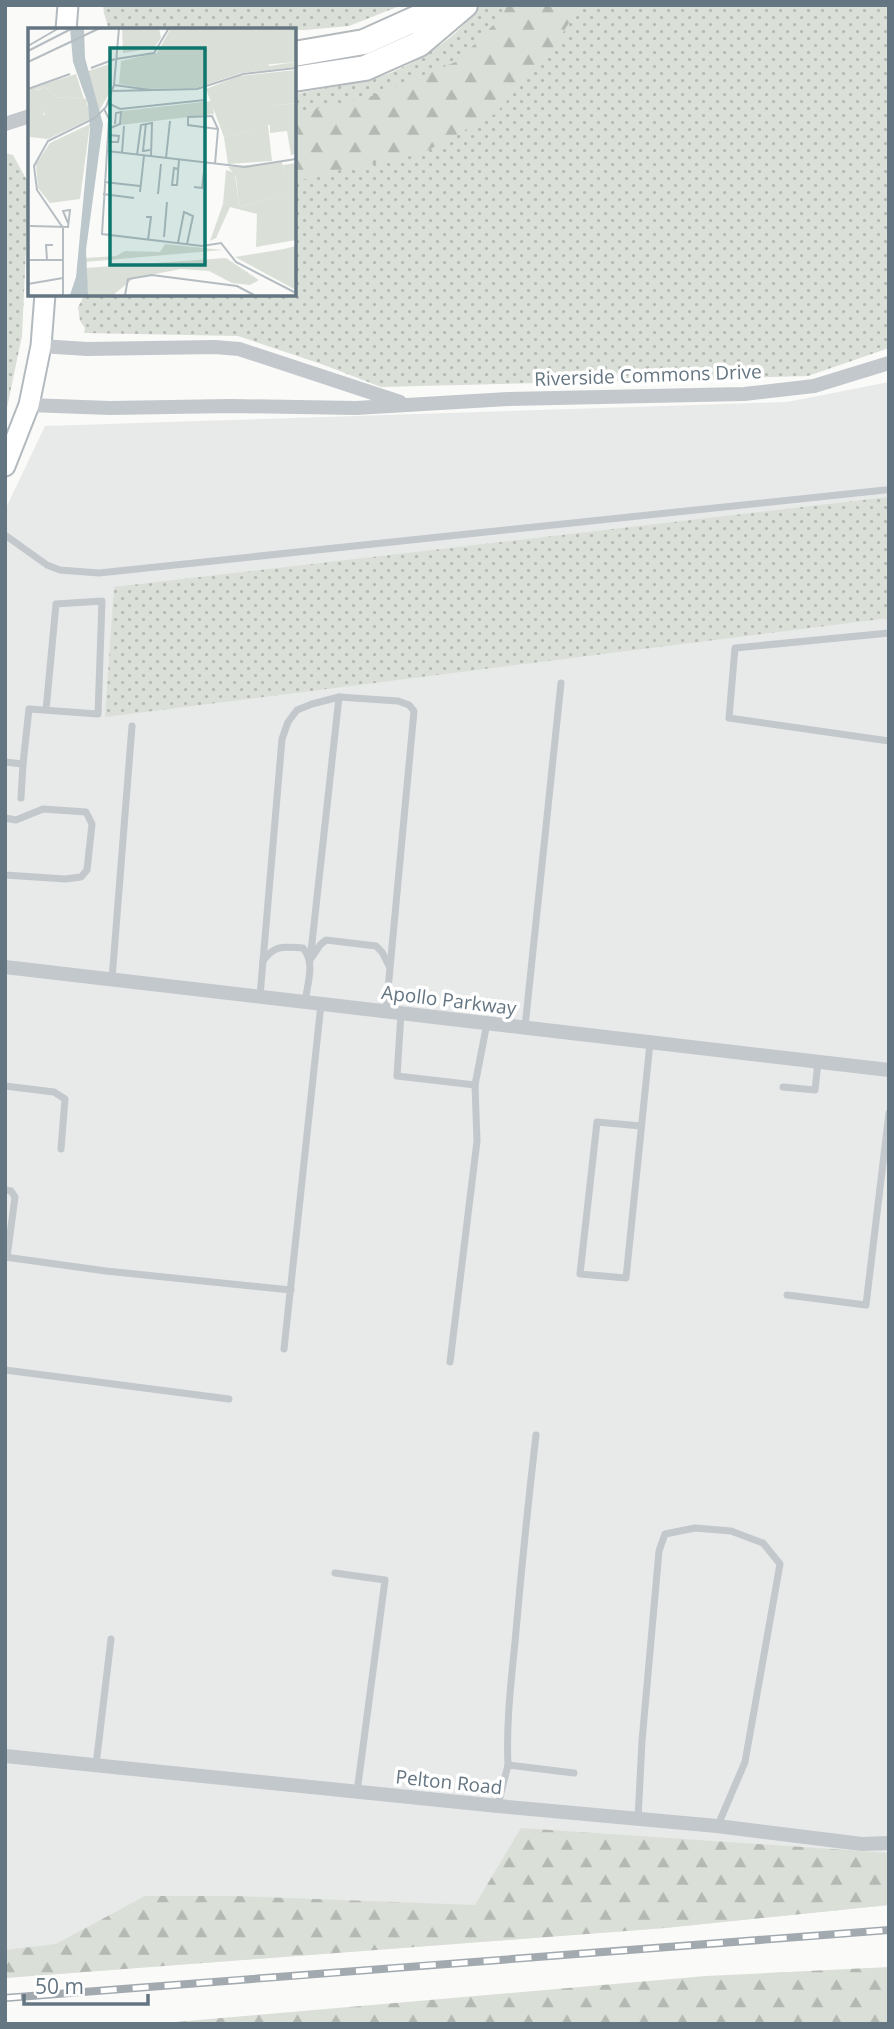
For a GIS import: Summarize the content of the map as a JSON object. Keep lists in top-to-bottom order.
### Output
{
  "streets": {
    "street": ["Riverside Commons Drive", "Apollo Parkway", "Pelton Road"]
  },
  "scale_bar": "50 m"
}
